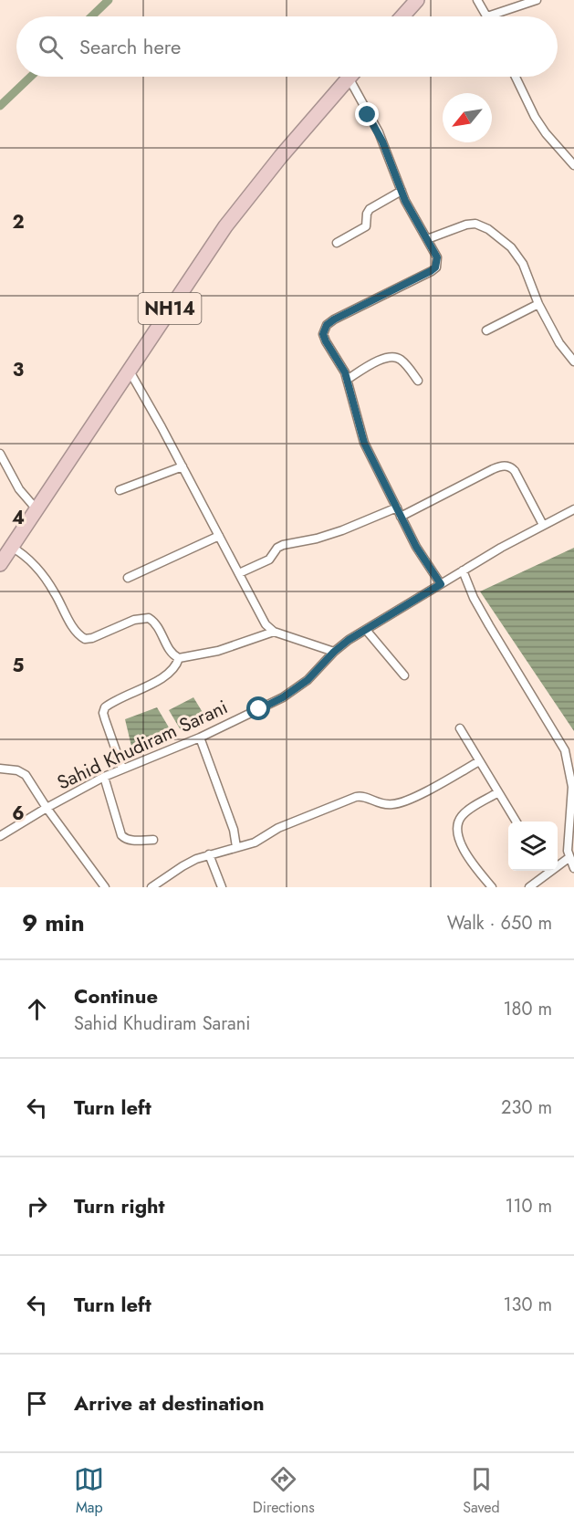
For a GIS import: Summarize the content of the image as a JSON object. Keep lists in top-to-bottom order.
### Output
{
  "streets": {
    "highway": ["NH14"],
    "street": ["Sahid Khudiram Sarani"]
  },
  "north": "bottom left",
  "page": {
    "search": "Search here",
    "heading": ["9 min", "Walk · 650 m"],
    "list": [
      ["Continue", "Sahid Khudiram Sarani", "180 m"],
      ["Turn left", "230 m"],
      ["Turn right", "110 m"],
      ["Turn left", "130 m"],
      "Arrive at destination"
    ],
    "nav": ["Map", "Directions", "Saved"]
  },
  "grid": {
    "rows": [
      "2",
      "3",
      "4",
      "5",
      "6"
    ]
  }
}
